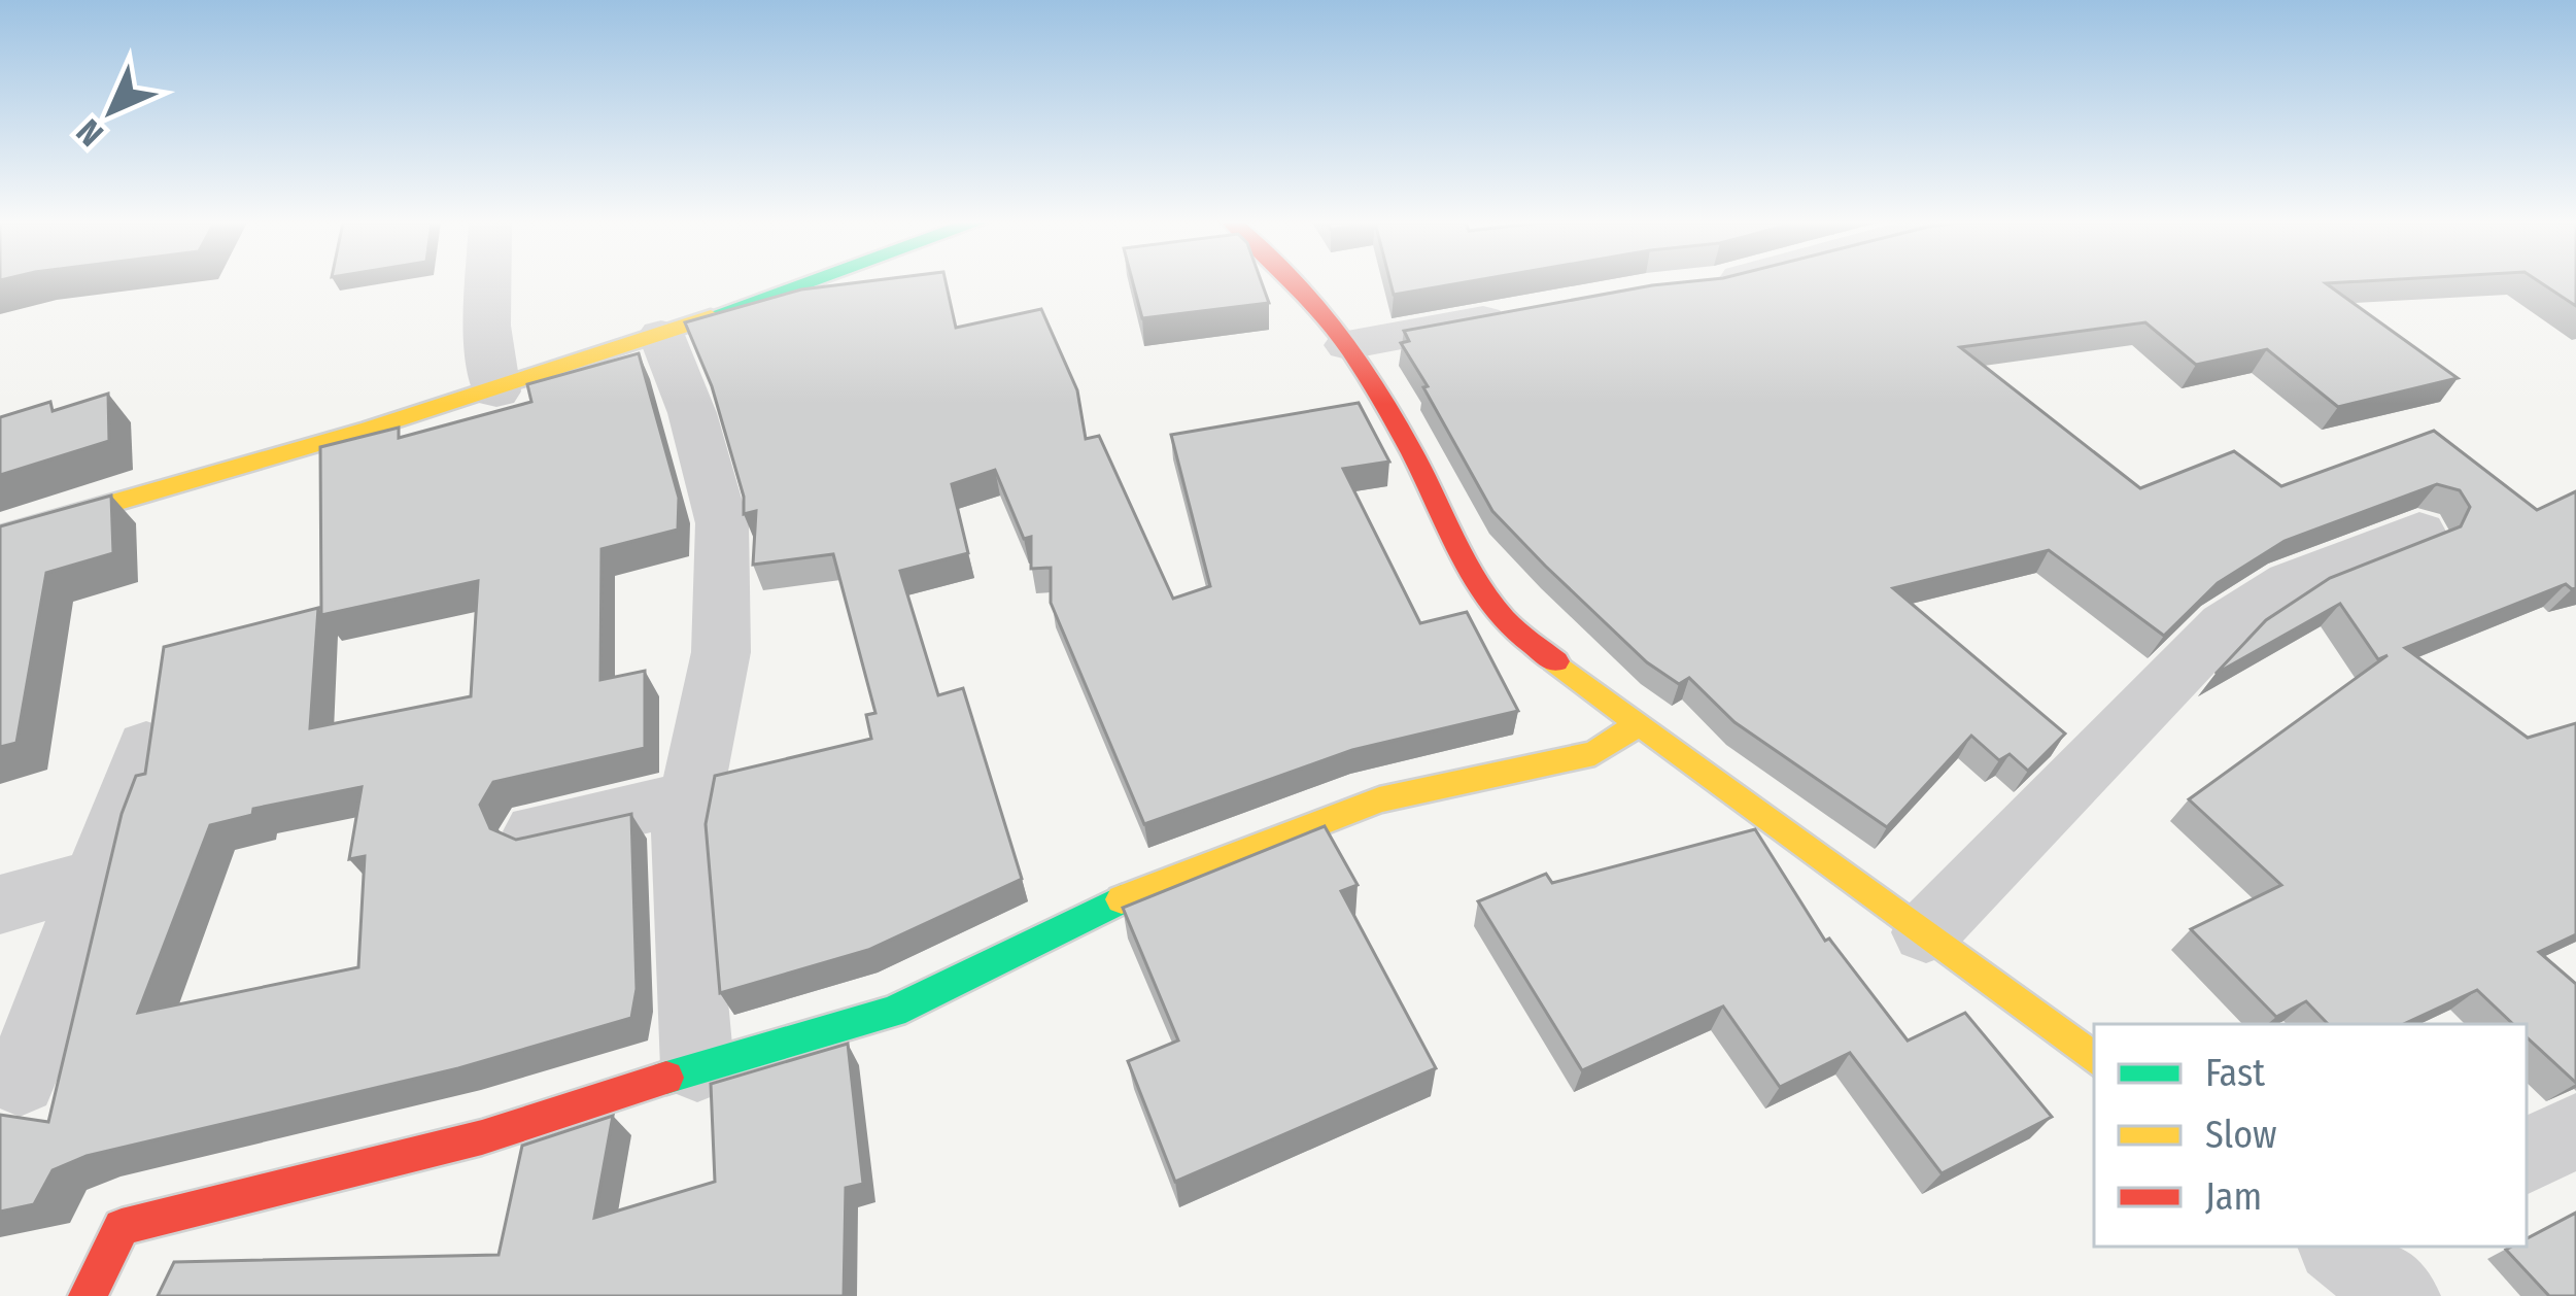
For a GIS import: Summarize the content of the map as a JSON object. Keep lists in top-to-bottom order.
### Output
{
  "legend": ["Fast", "Slow", "Jam"],
  "north": "bottom left"
}
